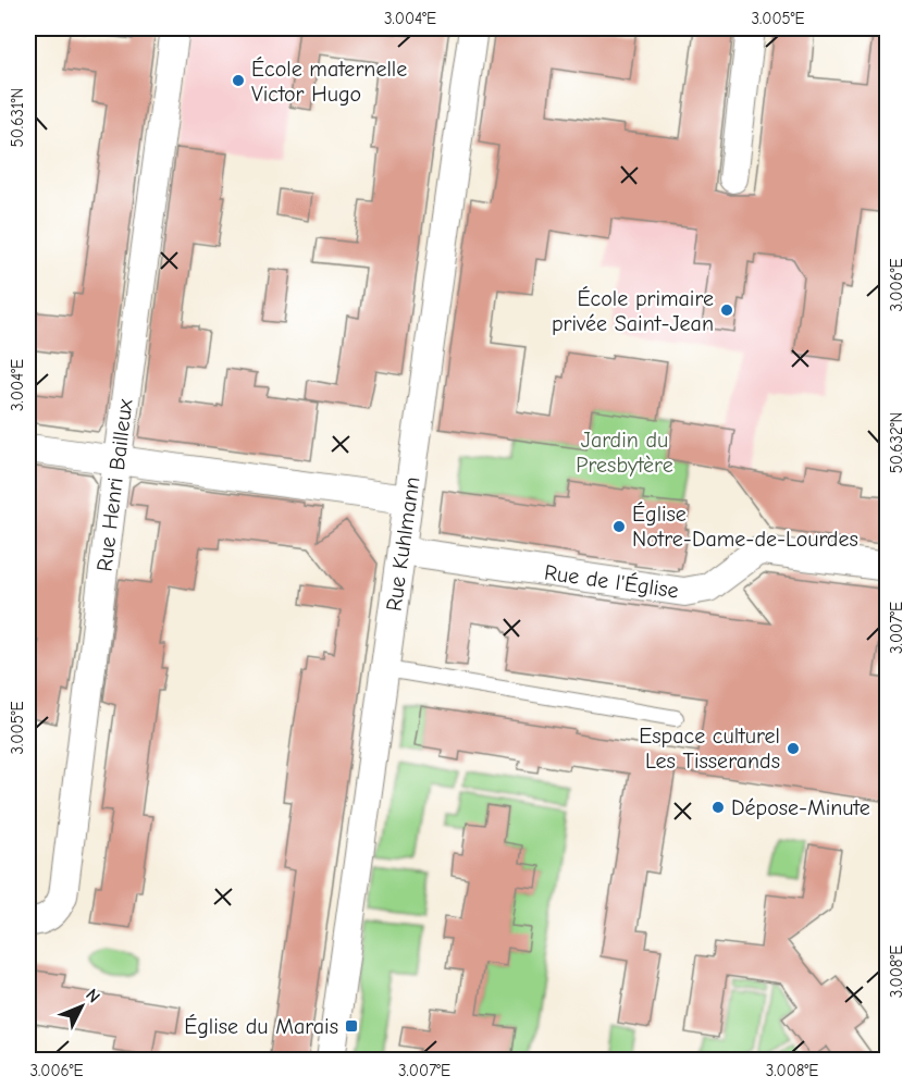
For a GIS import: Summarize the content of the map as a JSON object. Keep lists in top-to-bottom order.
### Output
{
  "streets": {
    "street": ["Rue Henri Bailleux", "Rue Kuhlmann", "Rue de l'Église"]
  },
  "crossings": [
    ["Rue Kuhlmann", "Rue de l'Église"]
  ],
  "parks": ["Jardin du Presbytère"],
  "places": {
    "other": [
      "École maternelle Victor Hugo",
      "École primaire privée Saint-Jean",
      "Église Notre-Dame-de-Lourdes",
      "Espace culturel Les Tisserands",
      "Dépose-Minute"
    ],
    "transit": ["Église du Marais"]
  },
  "north": "top right",
  "coordinates": [
    "3.004°E",
    "3.005°E",
    "50.631°N",
    "3.006°E",
    "50.632°N",
    "3.007°E",
    "3.008°E"
  ]
}
